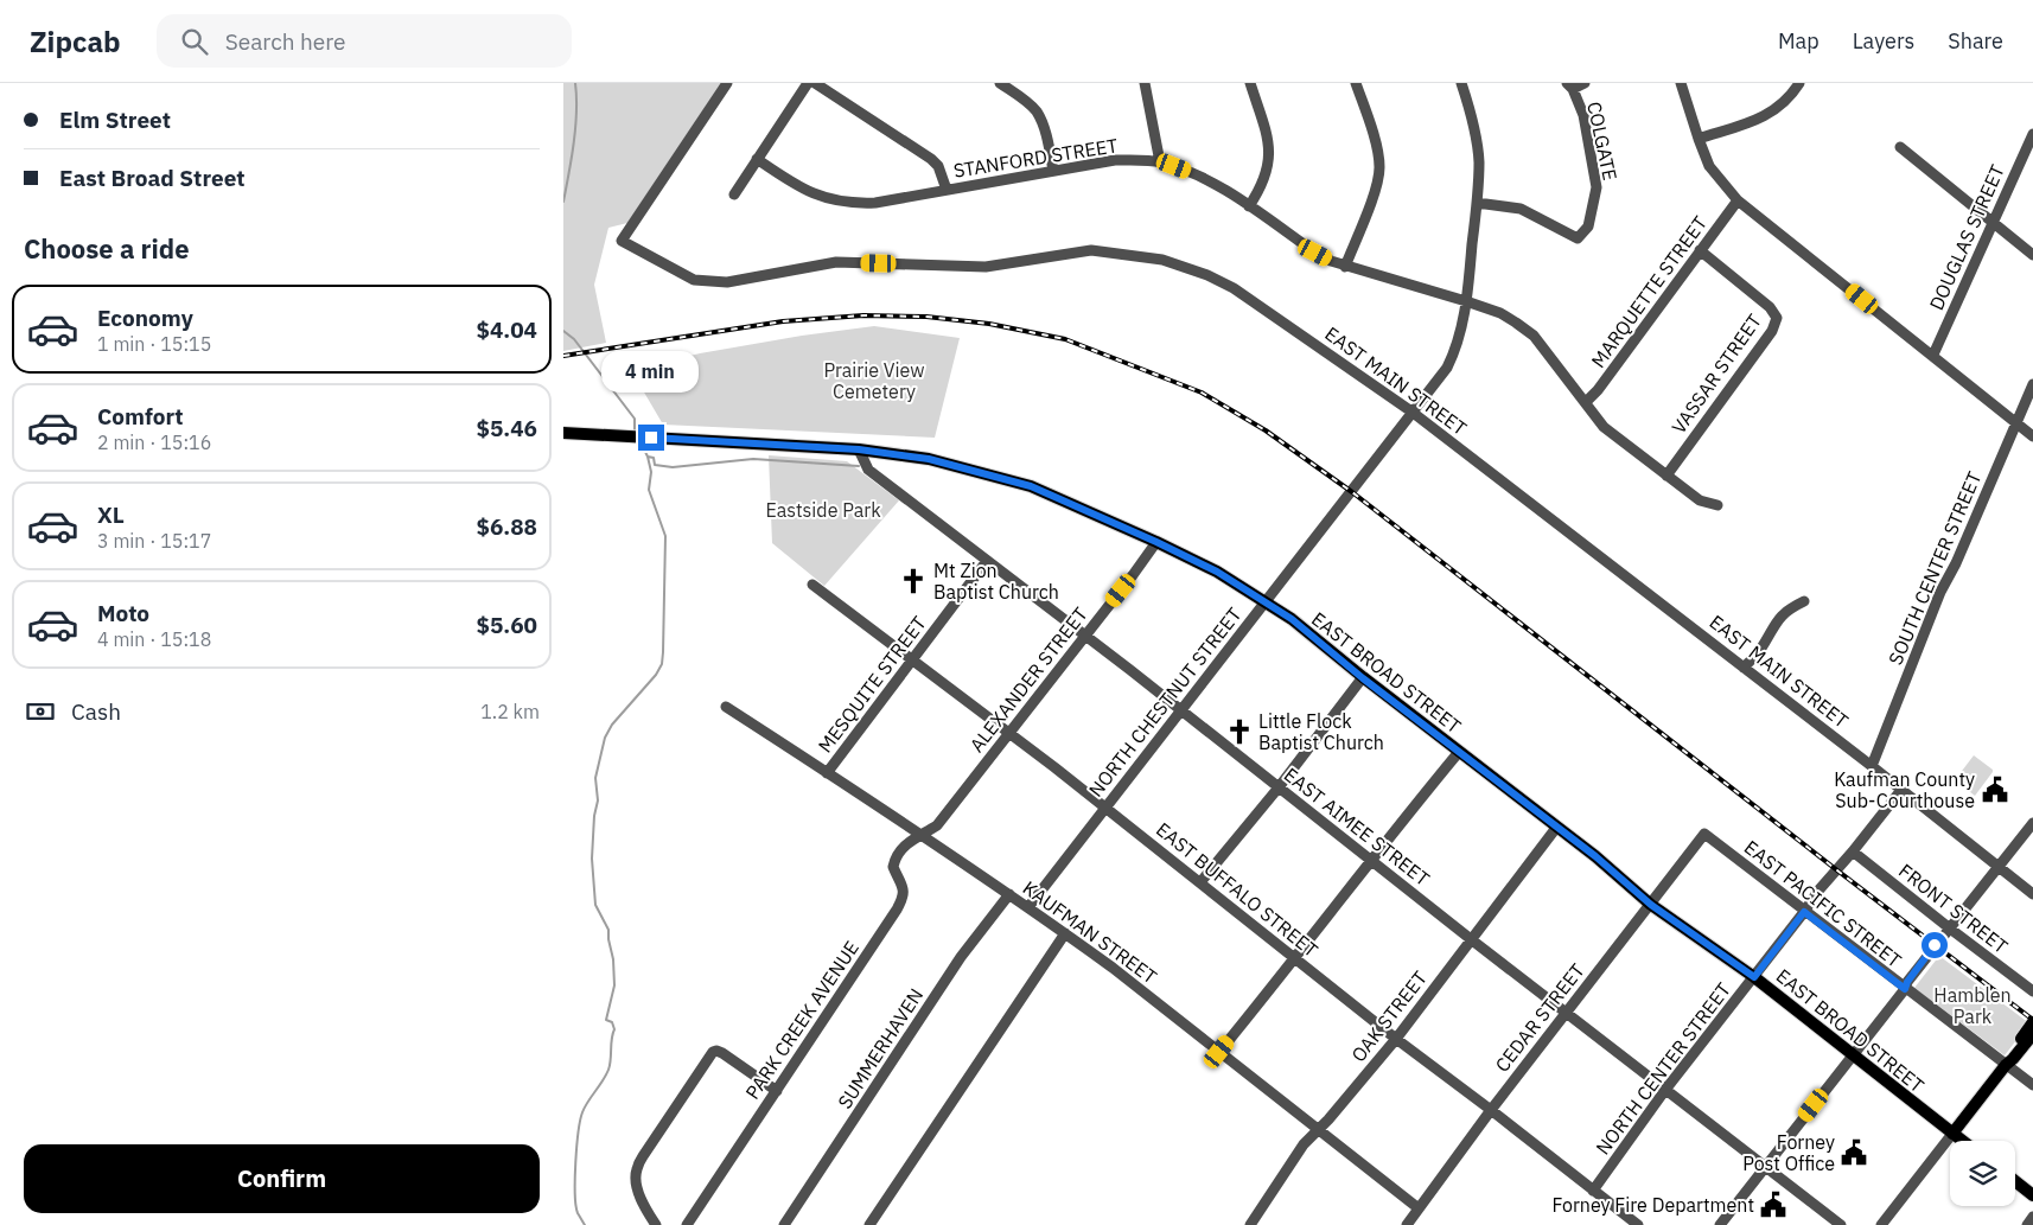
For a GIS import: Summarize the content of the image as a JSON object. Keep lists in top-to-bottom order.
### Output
{
  "streets": {
    "main road": ["EAST BROAD STREET"],
    "street": [
      "COLGATE",
      "STANFORD STREET",
      "DOUGLAS STREET",
      "MARQUETTE STREET",
      "VASSAR STREET",
      "EAST MAIN STREET",
      "SOUTH CENTER STREET",
      "ALEXANDER STREET",
      "MESQUITE STREET",
      "NORTH CHESTNUT STREET",
      "EAST AIMEE STREET",
      "EAST BUFFALO STREET",
      "EAST PACIFIC STREET",
      "FRONT STREET",
      "KAUFMAN STREET",
      "OAK STREET",
      "CEDAR STREET",
      "PARK CREEK AVENUE",
      "SUMMERHAVEN",
      "NORTH CENTER STREET"
    ]
  },
  "crossings": [
    ["COLGATE", "NORTH CHESTNUT STREET"],
    ["STANFORD STREET", "MARQUETTE STREET"],
    ["STANFORD STREET", "VASSAR STREET"],
    ["STANFORD STREET", "NORTH CHESTNUT STREET"],
    ["MARQUETTE STREET", "VASSAR STREET"],
    ["EAST MAIN STREET", "SOUTH CENTER STREET"],
    ["EAST MAIN STREET", "NORTH CHESTNUT STREET"],
    ["EAST BROAD STREET", "ALEXANDER STREET"],
    ["EAST BROAD STREET", "NORTH CHESTNUT STREET"],
    ["EAST BROAD STREET", "EAST AIMEE STREET"],
    ["EAST BROAD STREET", "OAK STREET"],
    ["EAST BROAD STREET", "CEDAR STREET"],
    ["EAST BROAD STREET", "NORTH CENTER STREET"],
    ["ALEXANDER STREET", "EAST AIMEE STREET"],
    ["ALEXANDER STREET", "EAST BUFFALO STREET"],
    ["ALEXANDER STREET", "KAUFMAN STREET"],
    ["ALEXANDER STREET", "PARK CREEK AVENUE"],
    ["MESQUITE STREET", "EAST AIMEE STREET"],
    ["MESQUITE STREET", "EAST BUFFALO STREET"],
    ["MESQUITE STREET", "KAUFMAN STREET"],
    ["NORTH CHESTNUT STREET", "EAST AIMEE STREET"],
    ["NORTH CHESTNUT STREET", "EAST BUFFALO STREET"],
    ["NORTH CHESTNUT STREET", "KAUFMAN STREET"],
    ["EAST AIMEE STREET", "OAK STREET"],
    ["EAST AIMEE STREET", "CEDAR STREET"],
    ["EAST AIMEE STREET", "NORTH CENTER STREET"],
    ["EAST BUFFALO STREET", "OAK STREET"],
    ["EAST BUFFALO STREET", "CEDAR STREET"],
    ["EAST BUFFALO STREET", "NORTH CENTER STREET"],
    ["EAST PACIFIC STREET", "CEDAR STREET"],
    ["EAST PACIFIC STREET", "NORTH CENTER STREET"],
    ["FRONT STREET", "NORTH CENTER STREET"],
    ["KAUFMAN STREET", "OAK STREET"],
    ["KAUFMAN STREET", "CEDAR STREET"],
    ["KAUFMAN STREET", "PARK CREEK AVENUE"],
    ["KAUFMAN STREET", "SUMMERHAVEN"]
  ],
  "parks": ["Prairie View Cemetery", "Eastside Park", "Hamblen Park"],
  "places": {
    "church": ["Mt Zion Baptist Church", "Little Flock Baptist Church"],
    "public building": ["Kaufman County Sub-Courthouse", "Forney Post Office", "Forney Fire Department"]
  },
  "page": {
    "header": "Zipcab",
    "search": "Search here",
    "nav": ["Map", "Layers", "Share"],
    "banner": ["Elm Street", "East Broad Street"],
    "heading": "Choose a ride",
    "list": [
      {
        "name": "Economy",
        "note": "1 min · 15:15",
        "value": "$4.04"
      },
      {
        "name": "Comfort",
        "note": "2 min · 15:16",
        "value": "$5.46"
      },
      {
        "name": "XL",
        "note": "3 min · 15:17",
        "value": "$6.88"
      },
      {
        "name": "Moto",
        "note": "4 min · 15:18",
        "value": "$5.60"
      }
    ],
    "bubble": "4 min",
    "pay": ["Cash", "1.2 km"],
    "buttons": "Confirm"
  }
}
